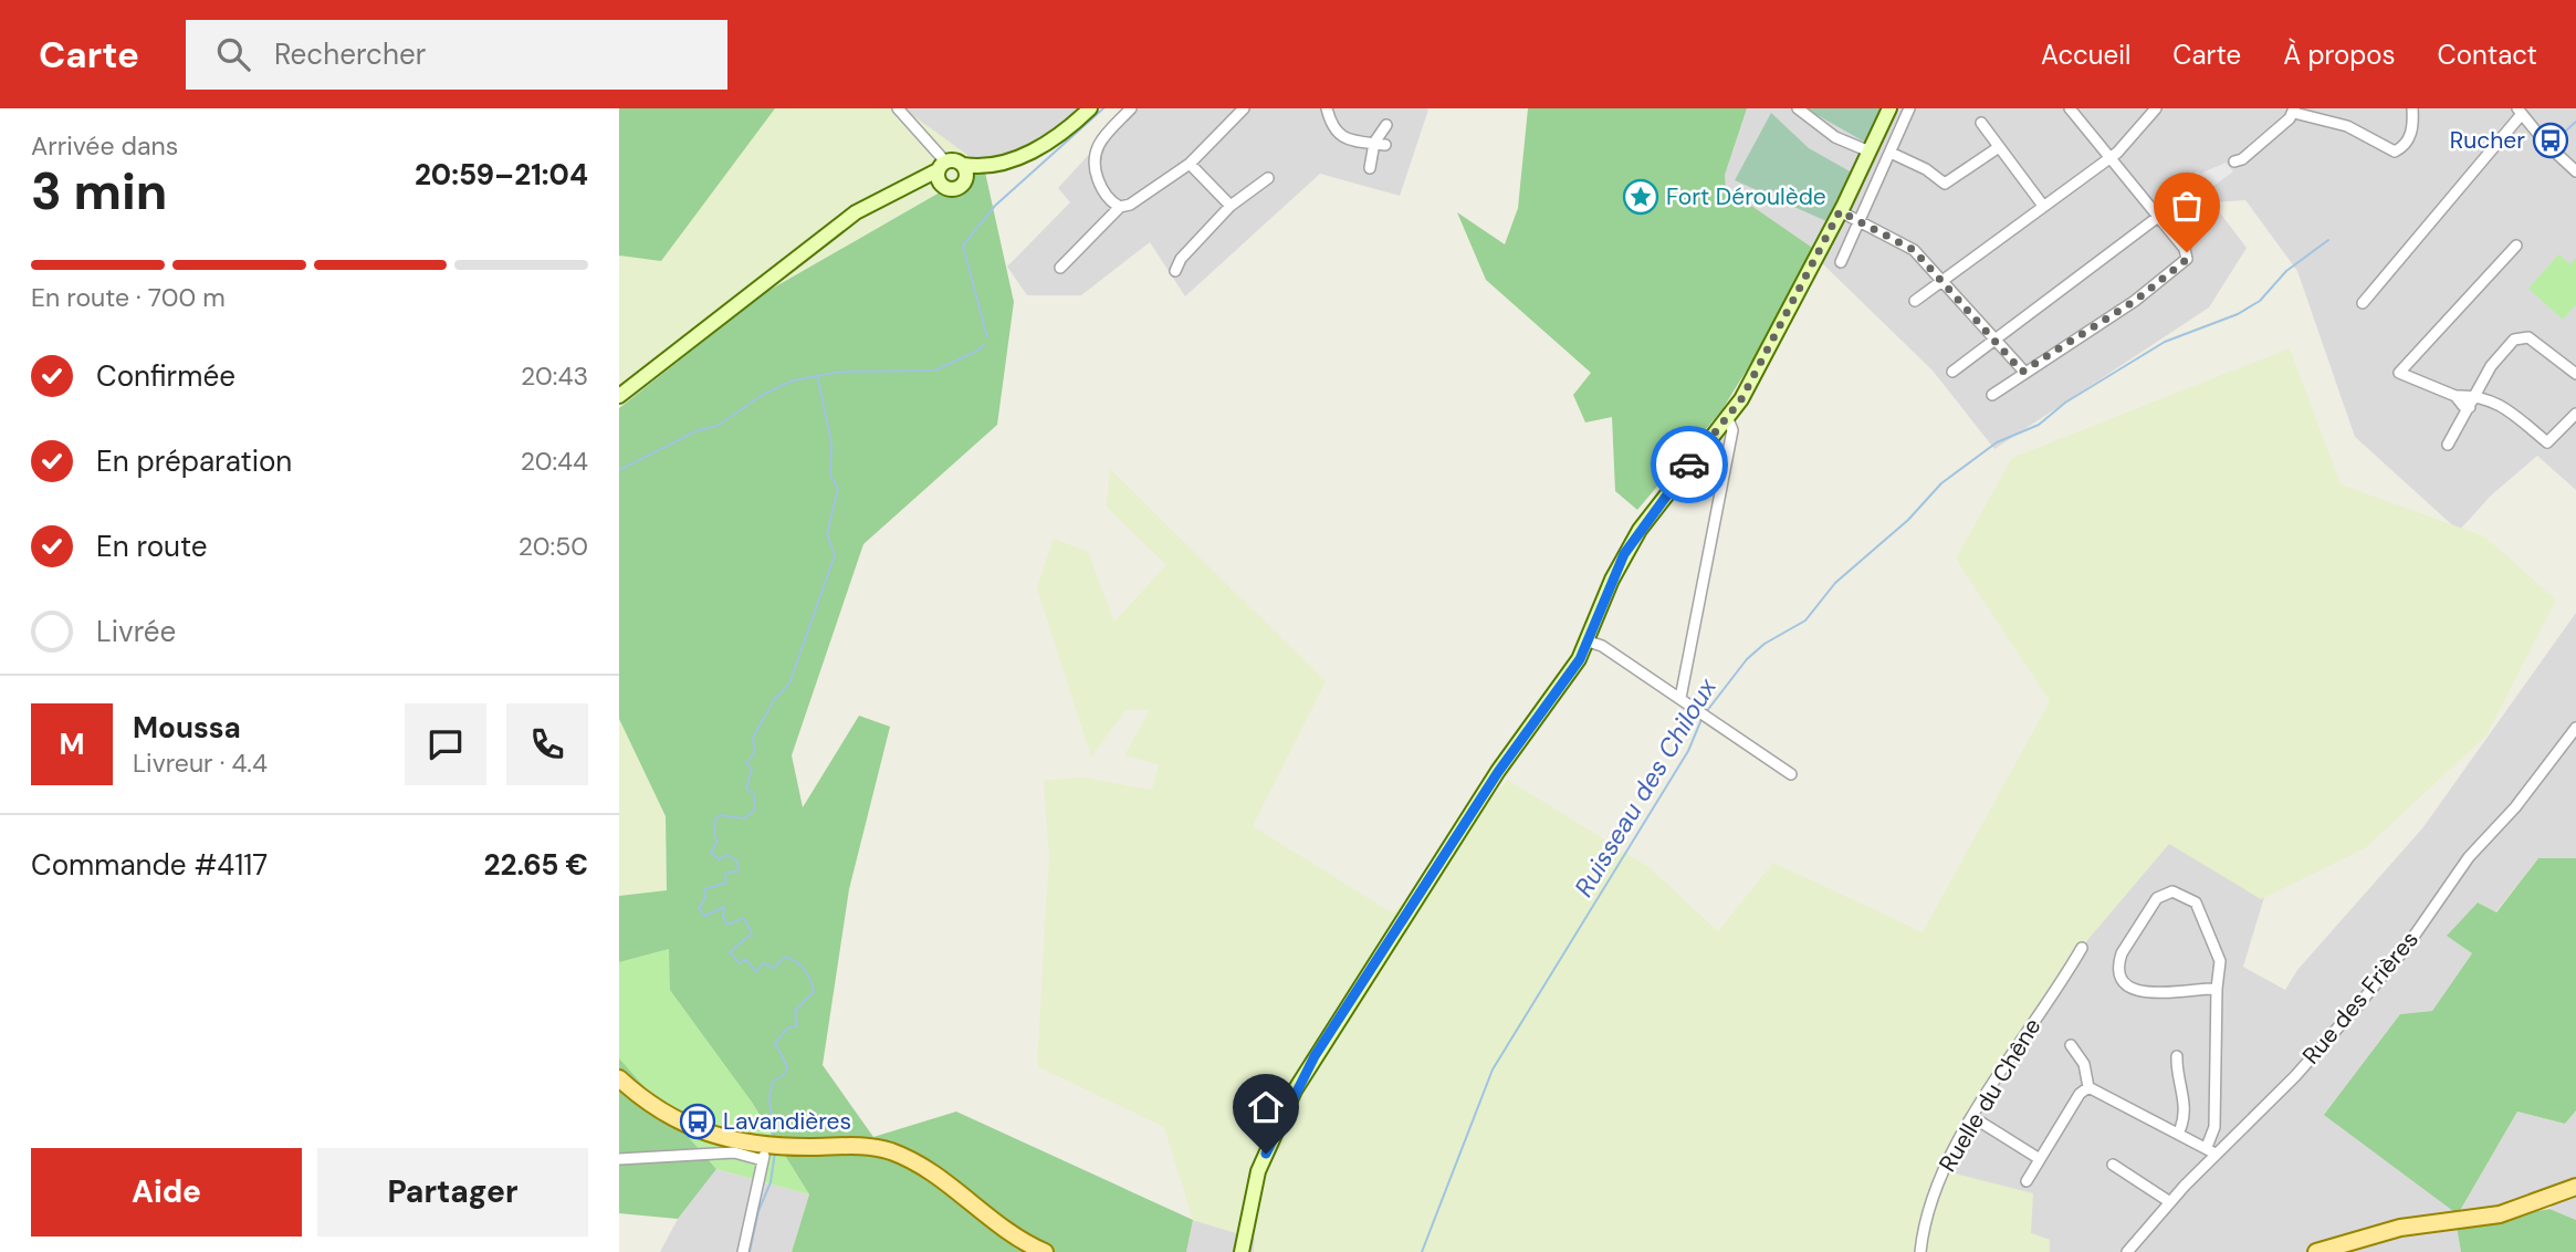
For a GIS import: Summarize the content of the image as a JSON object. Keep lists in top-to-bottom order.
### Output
{
  "streets": {
    "street": ["Rue des Frières", "Ruelle du Chêne"]
  },
  "water": ["Ruisseau des Chiloux"],
  "places": {
    "bus stop": ["Rucher", "Lavandières"],
    "place": ["Fort Déroulède"]
  },
  "page": {
    "header": "Carte",
    "search": "Rechercher",
    "nav": [
      "Accueil",
      "Carte",
      "À propos",
      "Contact"
    ],
    "heading": ["3 min", "Arrivée dans", "20:59–21:04"],
    "panel": [
      "Moussa",
      "Livreur · 4.4",
      "Commande #4117",
      "22.65 €"
    ],
    "bar": "En route · 700 m",
    "list": [
      ["Confirmée", "20:43"],
      ["En préparation", "20:44"],
      ["En route", "20:50"],
      "Livrée"
    ],
    "round": "M",
    "buttons": ["Aide", "Partager"]
  }
}
